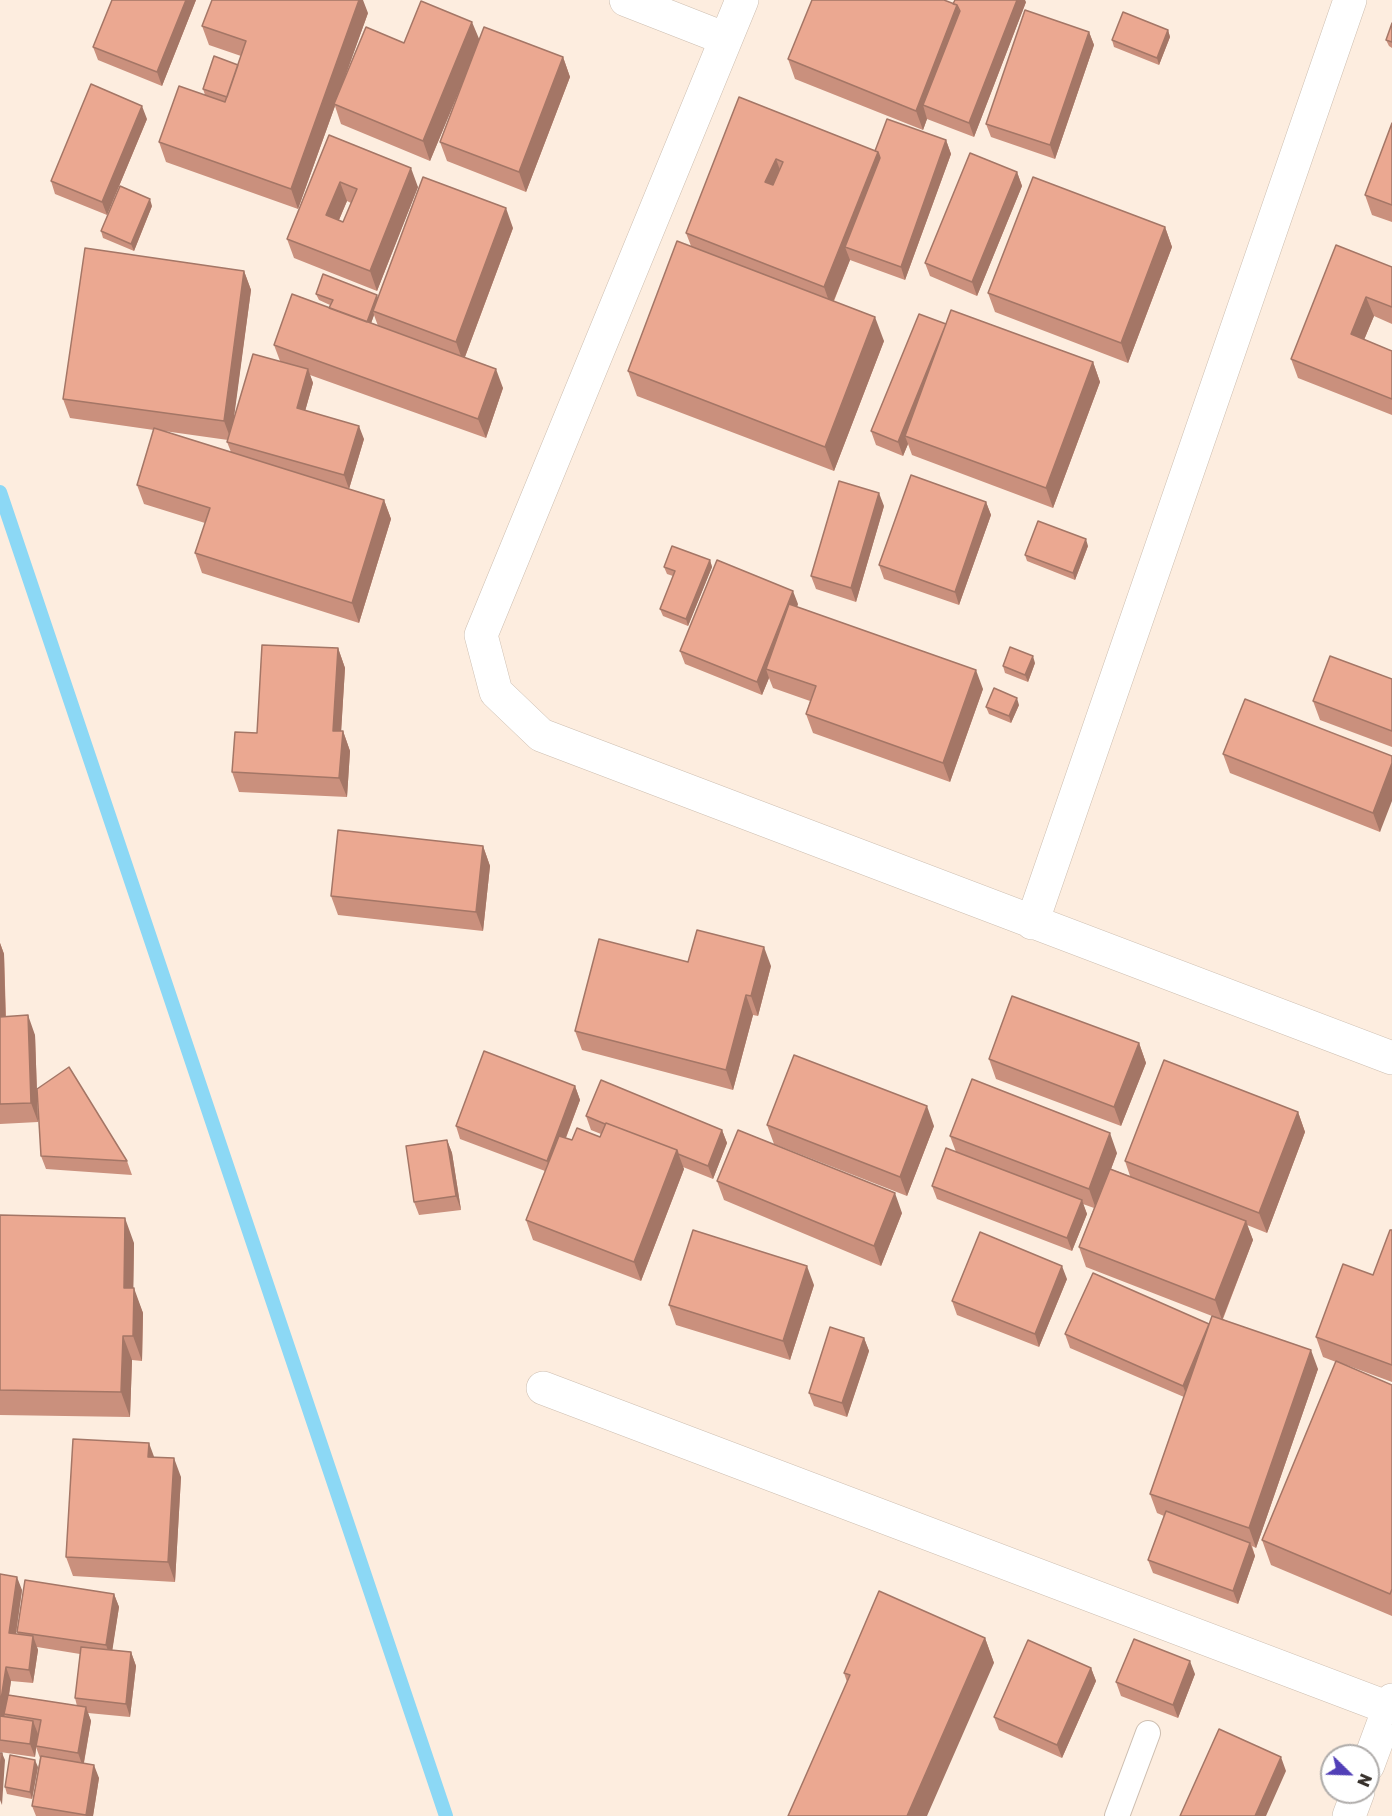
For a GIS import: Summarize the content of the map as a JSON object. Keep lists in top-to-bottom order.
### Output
{
  "north": "bottom right"
}
